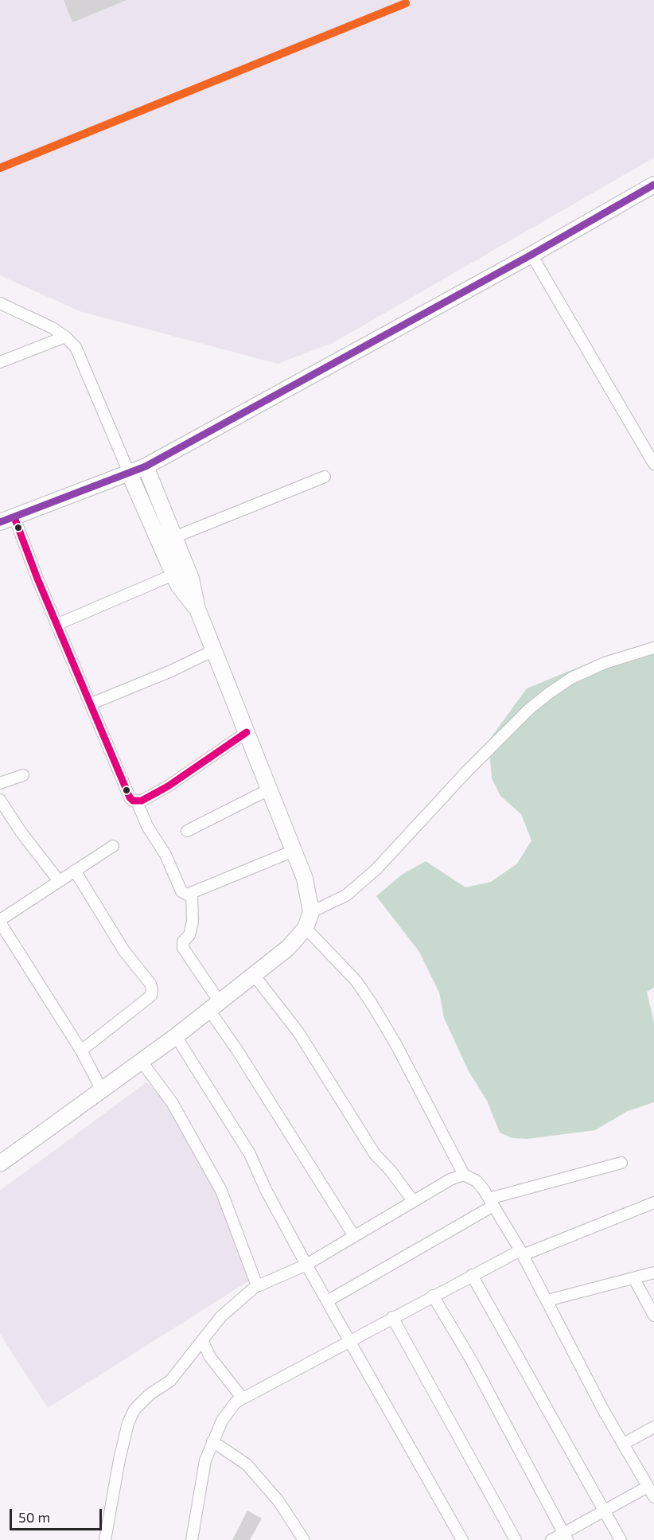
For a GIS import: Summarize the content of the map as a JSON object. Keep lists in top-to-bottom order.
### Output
{
  "scale_bar": "50 m"
}
